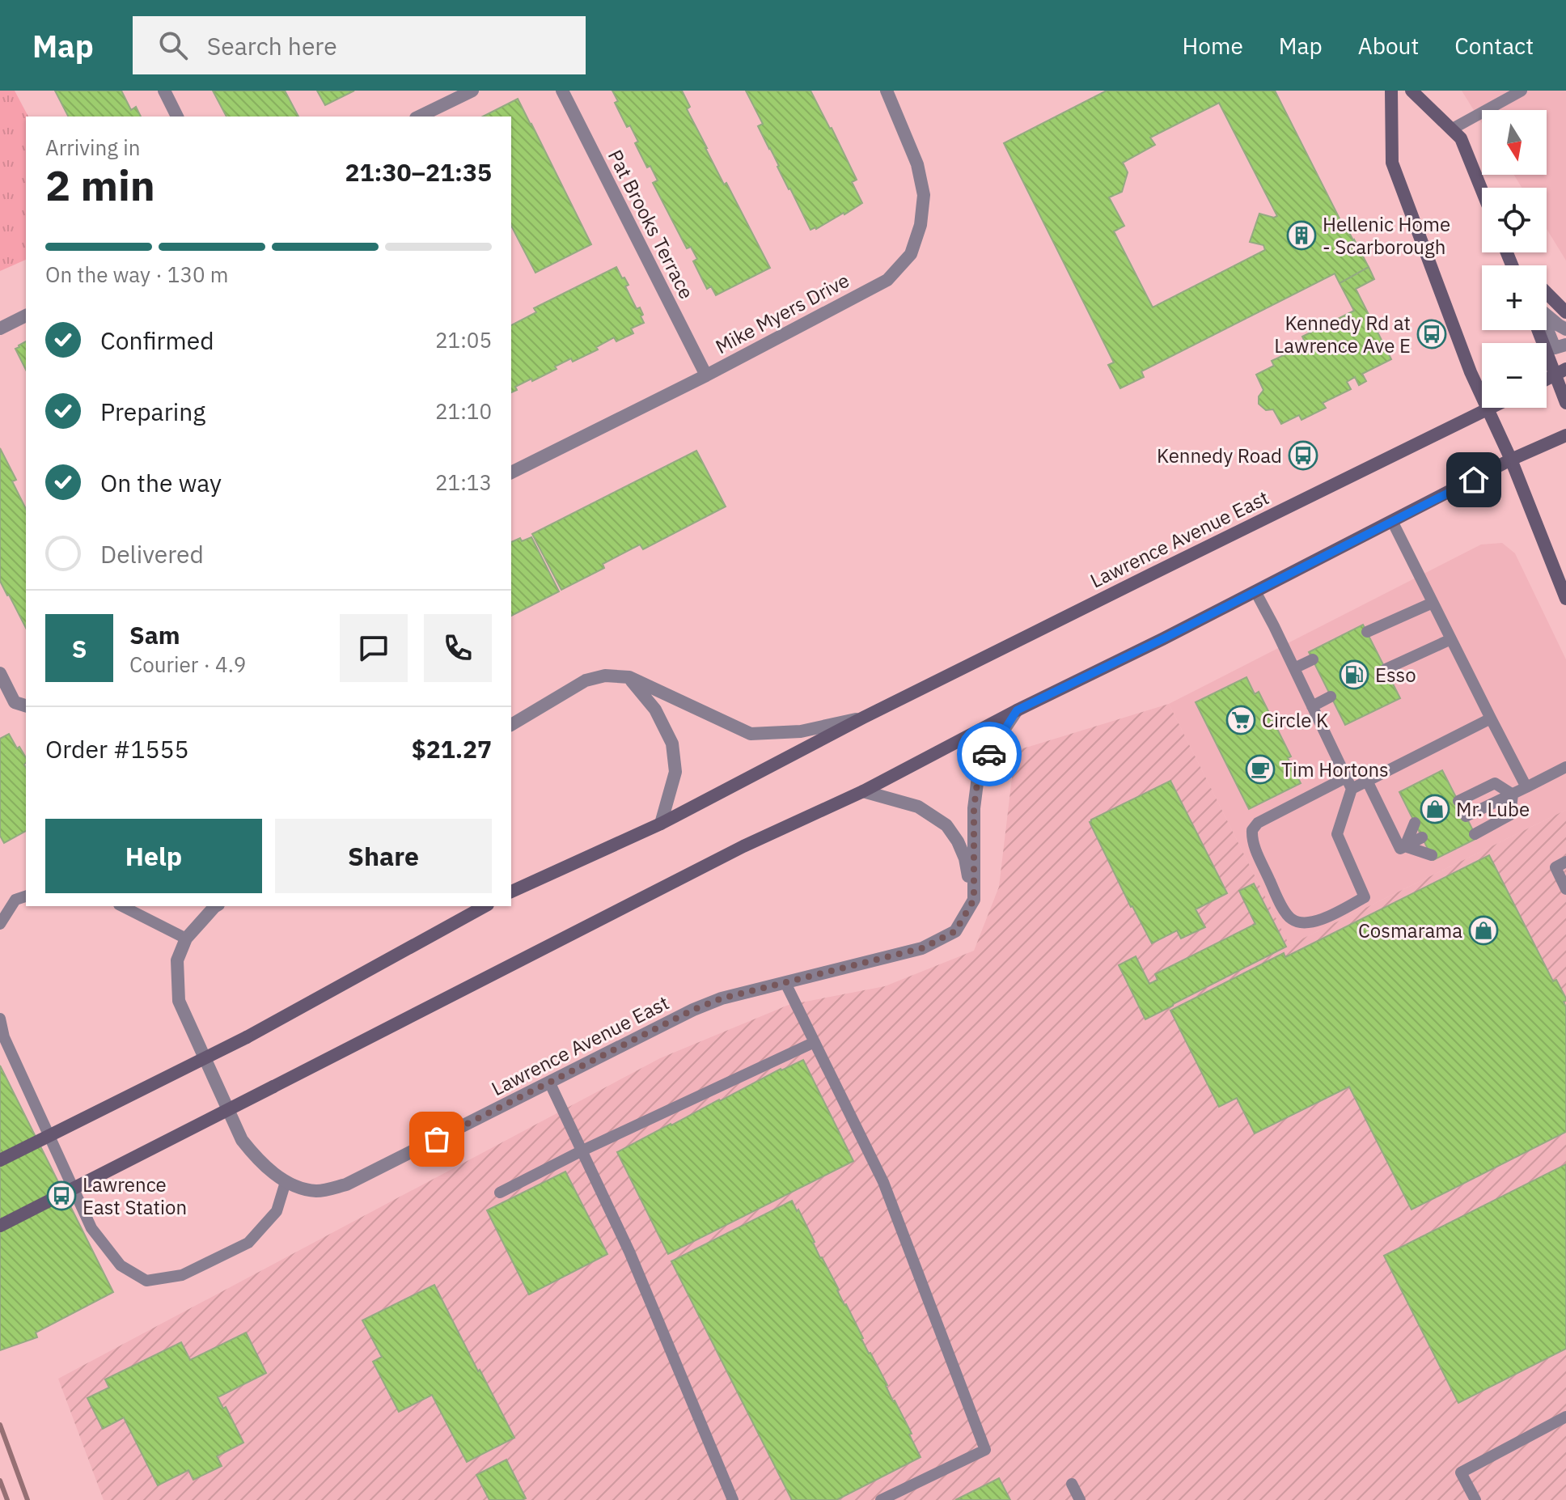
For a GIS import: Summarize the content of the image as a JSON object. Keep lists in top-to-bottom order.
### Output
{
  "streets": {
    "main road": ["Lawrence Avenue East"],
    "street": ["Pat Brooks Terrace", "Mike Myers Drive"]
  },
  "crossings": [
    ["Pat Brooks Terrace", "Mike Myers Drive"]
  ],
  "places": {
    "building": ["Hellenic Home - Scarborough"],
    "bus stop": ["Kennedy Rd at Lawrence Ave E", "Kennedy Road", "Lawrence East Station"],
    "fuel station": ["Esso"],
    "supermarket": ["Circle K"],
    "cafe": ["Tim Hortons"],
    "shop": ["Mr. Lube", "Cosmarama"]
  },
  "north": "bottom",
  "page": {
    "header": "Map",
    "search": "Search here",
    "nav": [
      "Home",
      "Map",
      "About",
      "Contact"
    ],
    "map_buttons": ["+", "−"],
    "heading": ["2 min", "Arriving in", "21:30–21:35"],
    "panel": [
      "Sam",
      "Courier · 4.9",
      "Order #1555",
      "$21.27"
    ],
    "bar": "On the way · 130 m",
    "list": [
      ["Confirmed", "21:05"],
      ["Preparing", "21:10"],
      ["On the way", "21:13"],
      "Delivered"
    ],
    "round": "S",
    "buttons": ["Help", "Share"]
  }
}
